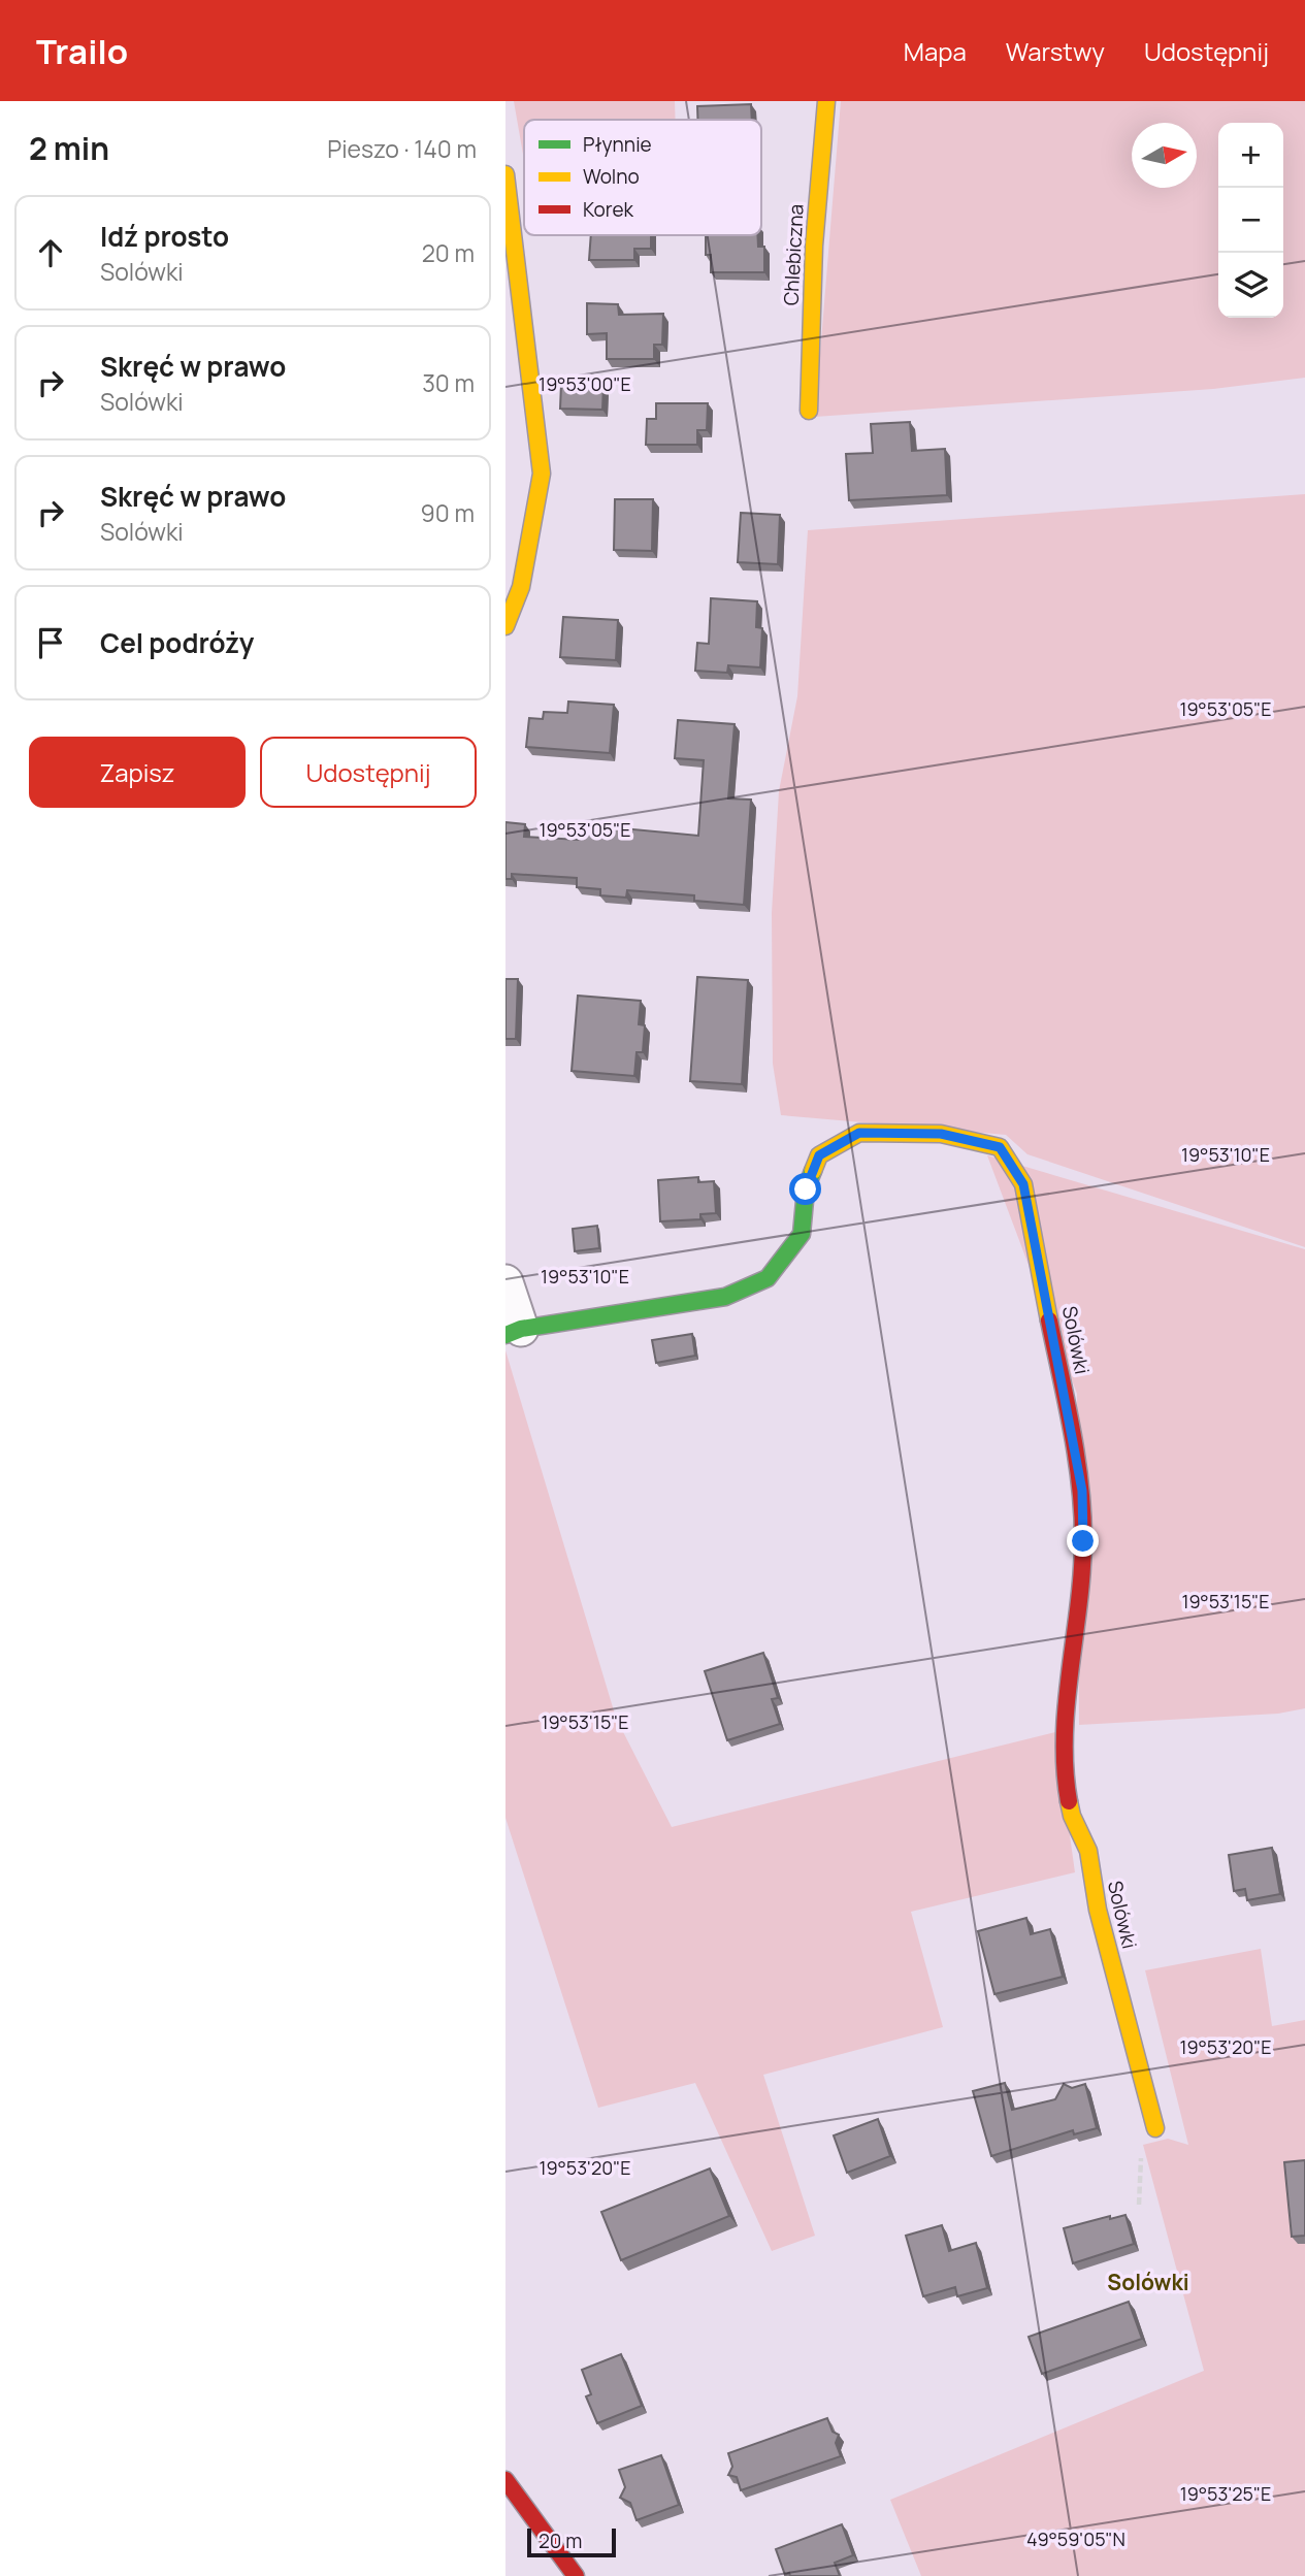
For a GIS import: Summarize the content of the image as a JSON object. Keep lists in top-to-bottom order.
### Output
{
  "streets": {
    "street": ["Chlebiczna", "Solówki"]
  },
  "districts": ["Solówki"],
  "legend": ["Płynnie", "Wolno", "Korek"],
  "scale_bar": "20 m",
  "north": "right",
  "page": {
    "header": "Trailo",
    "nav": ["Mapa", "Warstwy", "Udostępnij"],
    "heading": ["2 min", "Pieszo · 140 m"],
    "map_buttons": ["+", "−"],
    "list": [
      ["Idź prosto", "Solówki", "20 m"],
      ["Skręć w prawo", "Solówki", "30 m"],
      ["Skręć w prawo", "Solówki", "90 m"],
      "Cel podróży"
    ],
    "buttons": ["Zapisz", "Udostępnij"],
    "scale": "20 m"
  },
  "coordinates": [
    "19°53'00\"E",
    "19°53'05\"E",
    "19°53'10\"E",
    "19°53'15\"E",
    "19°53'20\"E",
    "19°53'25\"E",
    "49°59'05\"N"
  ]
}
